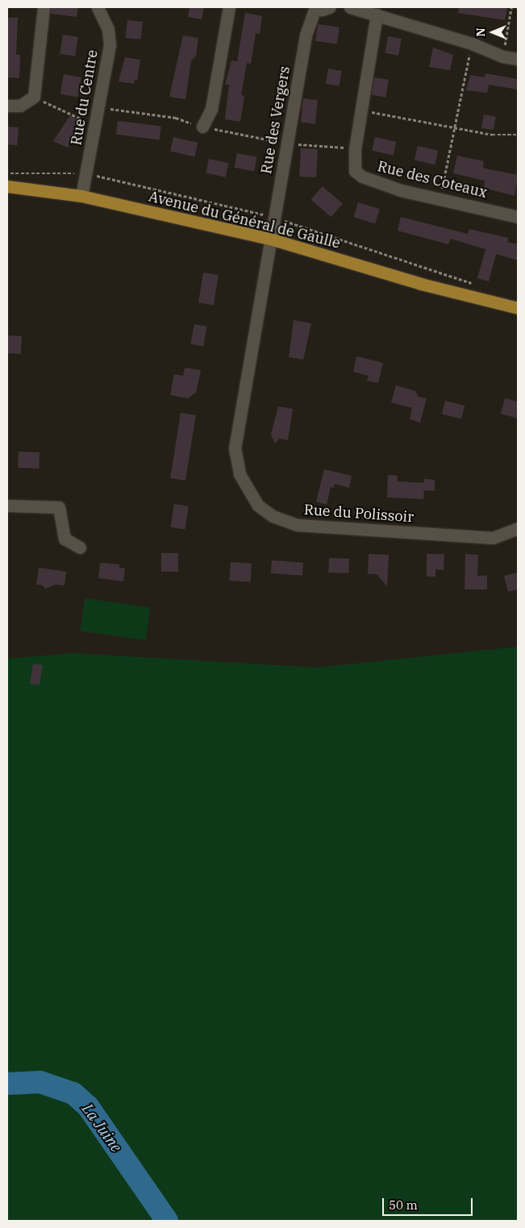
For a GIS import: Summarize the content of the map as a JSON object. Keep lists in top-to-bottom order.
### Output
{
  "streets": {
    "main road": ["Avenue du Général de Gaulle"],
    "street": [
      "Rue du Centre",
      "Rue des Vergers",
      "Rue des Coteaux",
      "Rue du Polissoir"
    ]
  },
  "crossings": [
    ["Rue du Centre", "Avenue du Général de Gaulle"],
    ["Rue des Vergers", "Avenue du Général de Gaulle"],
    ["Rue des Vergers", "Rue du Polissoir"],
    ["Avenue du Général de Gaulle", "Rue du Polissoir"]
  ],
  "water": ["La Juine"],
  "scale_bar": "50 m",
  "north": "left"
}
